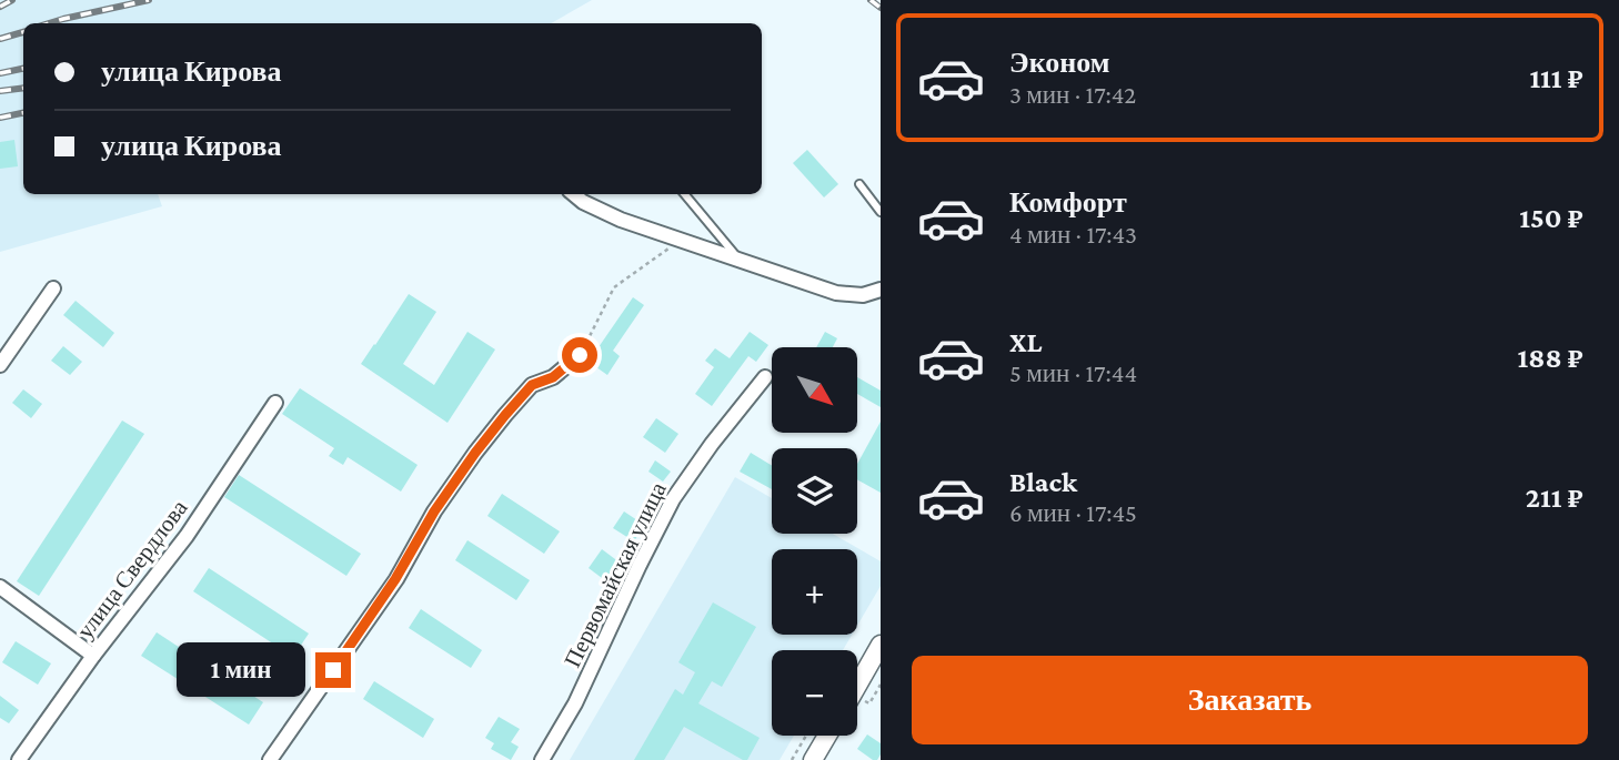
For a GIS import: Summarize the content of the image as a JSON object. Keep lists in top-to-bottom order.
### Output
{
  "streets": {
    "street": ["улица Свердлова", "Первомайская улица"]
  },
  "north": "bottom right",
  "page": {
    "list": [
      {
        "name": "Эконом",
        "note": "3 мин · 17:42",
        "value": "111 ₽"
      },
      {
        "name": "Комфорт",
        "note": "4 мин · 17:43",
        "value": "150 ₽"
      },
      {
        "name": "XL",
        "note": "5 мин · 17:44",
        "value": "188 ₽"
      },
      {
        "name": "Black",
        "note": "6 мин · 17:45",
        "value": "211 ₽"
      }
    ],
    "banner": ["улица Кирова", "улица Кирова"],
    "map_buttons": ["+", "−"],
    "buttons": "Заказать",
    "bubble": "1 мин"
  }
}
